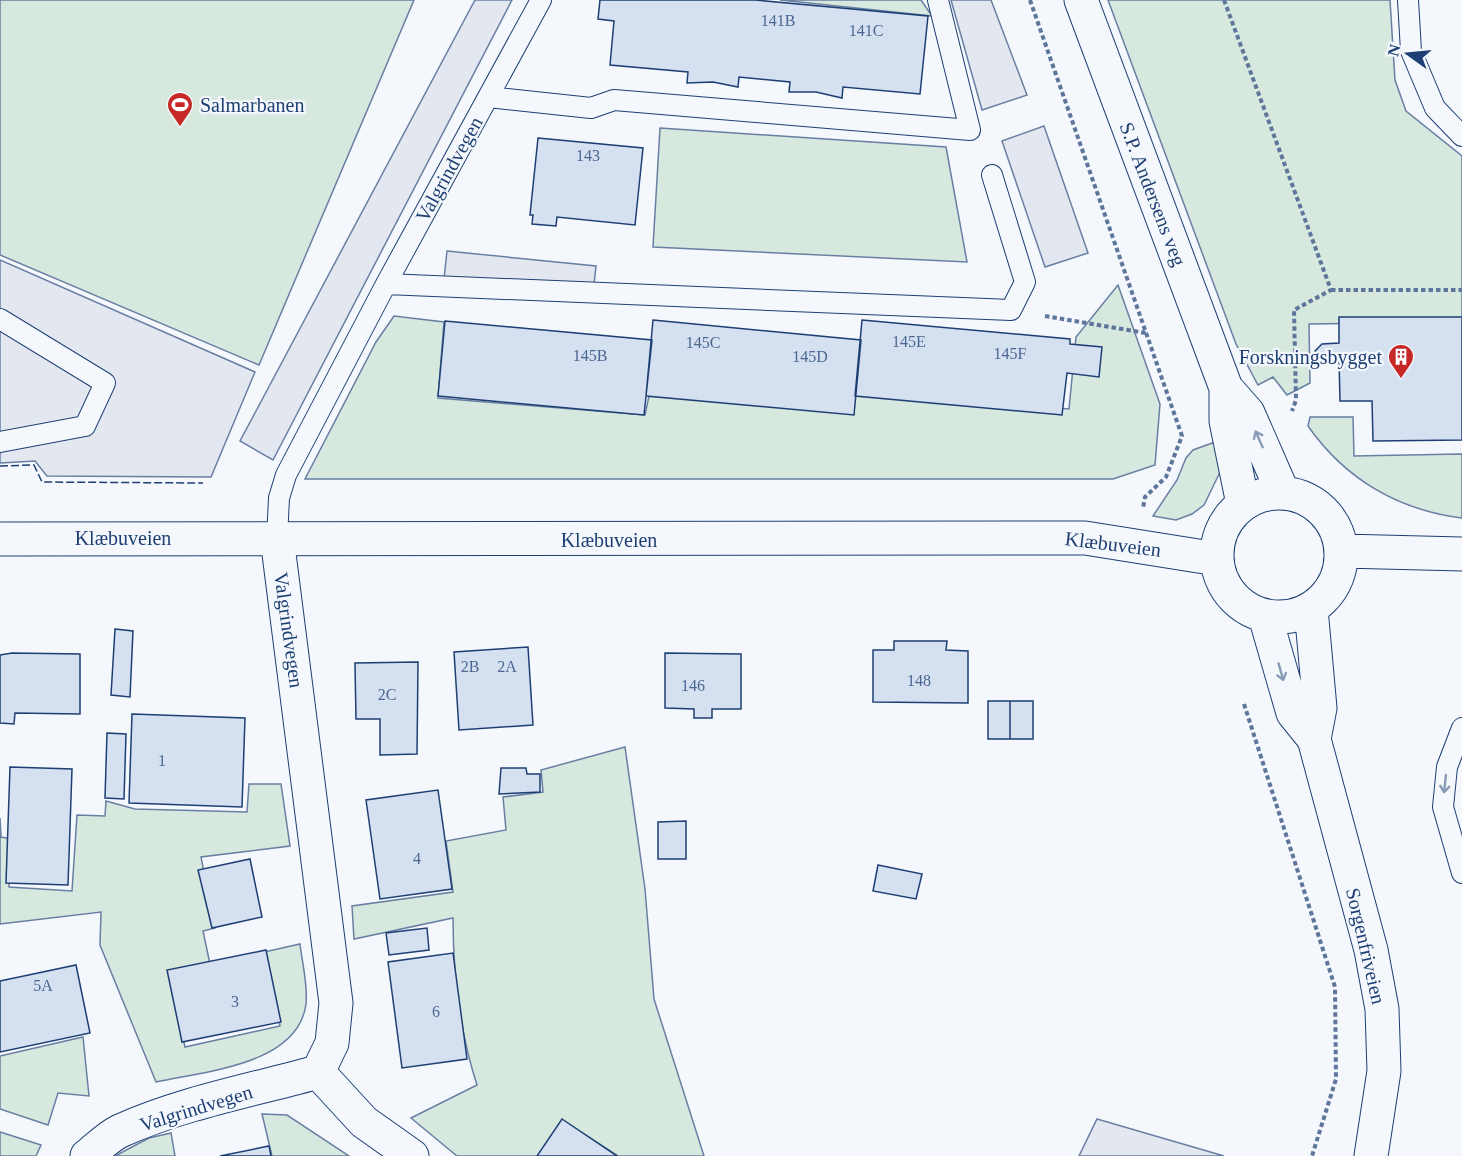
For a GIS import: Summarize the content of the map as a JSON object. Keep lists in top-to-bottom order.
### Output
{
  "streets": {
    "street": [
      "Valgrindvegen",
      "S.P. Andersens veg",
      "Klæbuveien",
      "Sorgenfriveien"
    ]
  },
  "crossings": [
    ["Valgrindvegen", "Klæbuveien"],
    ["S.P. Andersens veg", "Klæbuveien"],
    ["S.P. Andersens veg", "Sorgenfriveien"],
    ["Klæbuveien", "Sorgenfriveien"]
  ],
  "places": {
    "sports": ["Salmarbanen"],
    "building": ["Forskningsbygget"]
  },
  "house_numbers": [
    "141B",
    "141C",
    "143",
    "145E",
    "145C",
    "145F",
    "145B",
    "145D",
    "2B",
    "2A",
    "148",
    "146",
    "2C",
    "1",
    "4",
    "5A",
    "3",
    "6"
  ],
  "north": "left"
}
